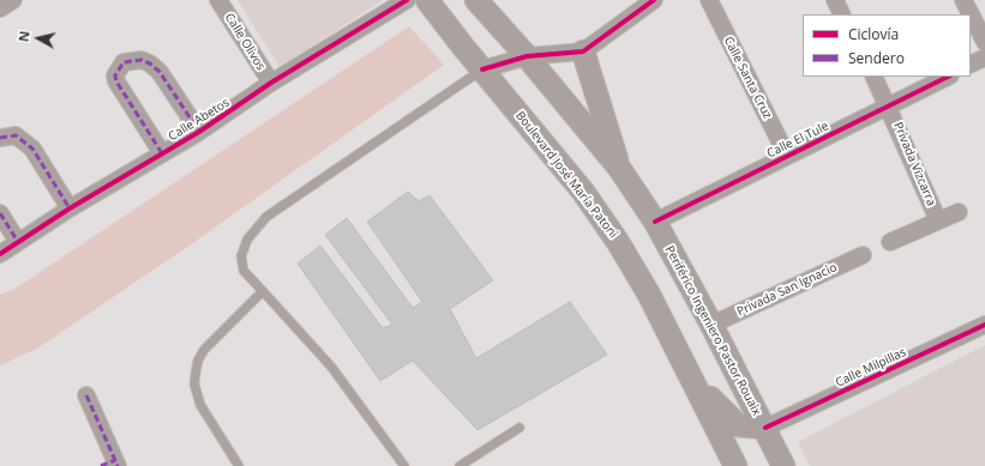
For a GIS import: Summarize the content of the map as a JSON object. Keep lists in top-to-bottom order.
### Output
{
  "streets": {
    "main road": ["Boulevard José María Patoni", "Periférico Ingeniero Pastor Rouaix"],
    "street": [
      "Calle Olivos",
      "Calle Santa Cruz",
      "Calle Abetos",
      "Calle El Tule",
      "Privada Vizcarra",
      "Privada San Ignacio",
      "Calle Milpillas"
    ]
  },
  "crossings": [
    ["Calle Olivos", "Calle Abetos"],
    ["Calle Santa Cruz", "Calle El Tule"],
    ["Calle El Tule", "Privada Vizcarra"],
    ["Calle El Tule", "Periférico Ingeniero Pastor Rouaix"],
    ["Privada San Ignacio", "Periférico Ingeniero Pastor Rouaix"],
    ["Periférico Ingeniero Pastor Rouaix", "Calle Milpillas"]
  ],
  "legend": ["Ciclovía", "Sendero"],
  "north": "left"
}
